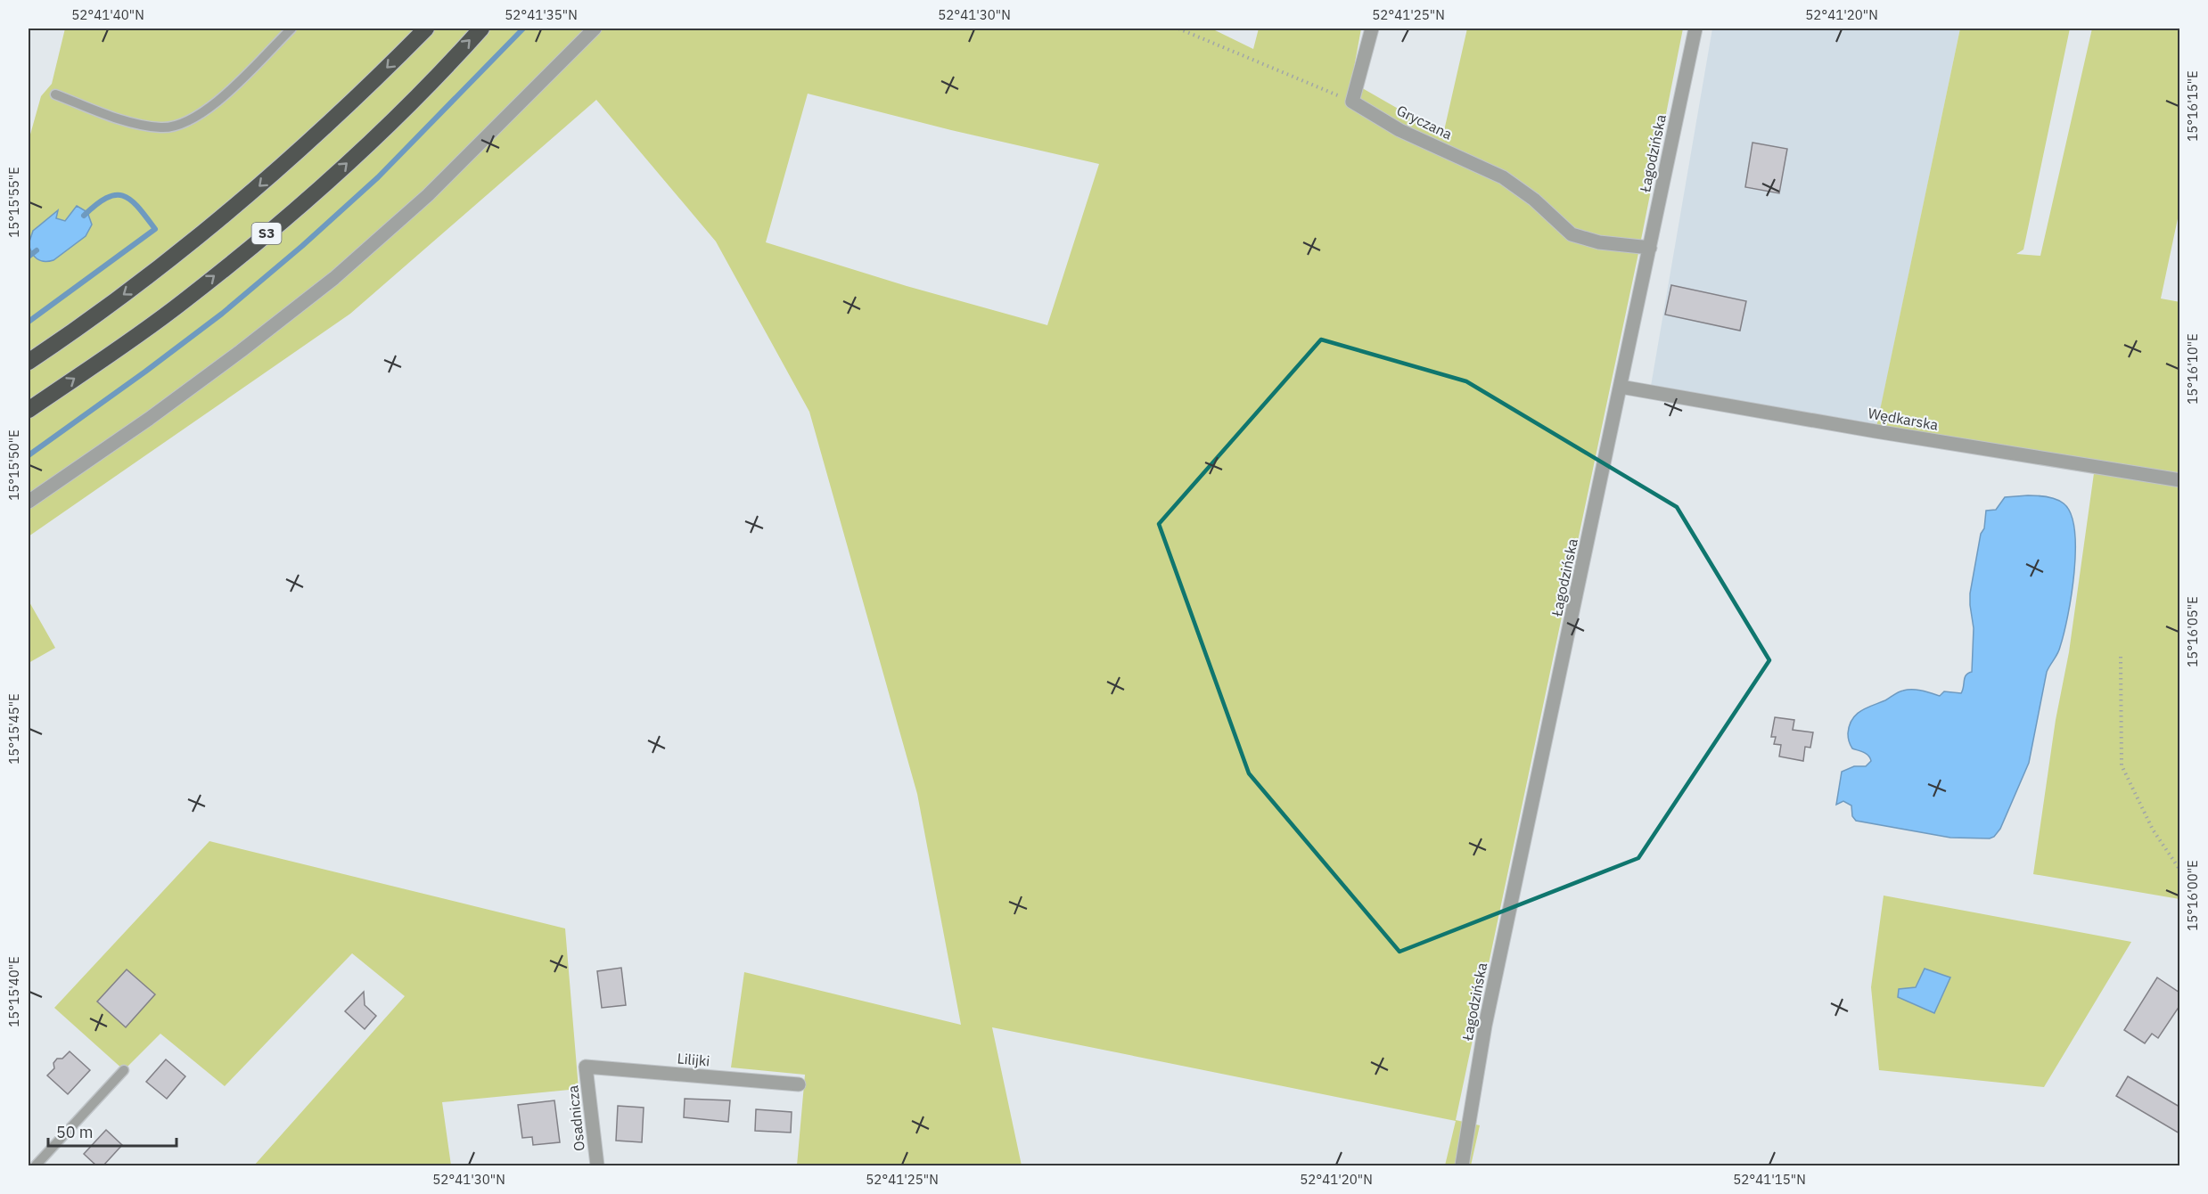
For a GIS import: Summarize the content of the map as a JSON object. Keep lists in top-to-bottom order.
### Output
{
  "streets": {
    "highway": ["S3"],
    "street": [
      "Gryczana",
      "Łagodzińska",
      "Wędkarska",
      "Lilijki",
      "Osadnicza"
    ]
  },
  "crossings": [
    ["Gryczana", "Łagodzińska"],
    ["Łagodzińska", "Wędkarska"],
    ["Lilijki", "Osadnicza"]
  ],
  "scale_bar": "50 m",
  "coordinates": [
    "52°41'40\"N",
    "52°41'35\"N",
    "52°41'30\"N",
    "52°41'25\"N",
    "52°41'20\"N",
    "15°16'15\"E",
    "15°15'55\"E",
    "15°16'10\"E",
    "15°15'50\"E",
    "15°16'05\"E",
    "15°15'45\"E",
    "15°16'00\"E",
    "15°15'40\"E",
    "52°41'15\"N"
  ]
}
